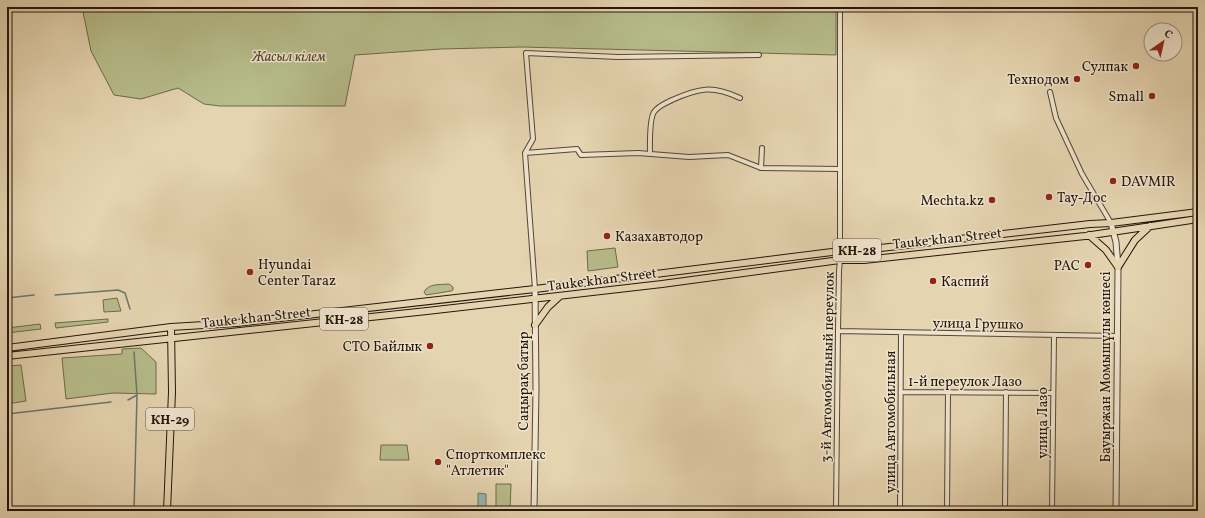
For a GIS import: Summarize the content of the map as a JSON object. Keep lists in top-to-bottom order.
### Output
{
  "streets": {
    "main road": ["Tauke khan Street", "КН-28", "КН-29"],
    "street": [
      "улица Грушко",
      "3-й Автомобильный переулок",
      "Бауыржан Момышұлы көшесі",
      "Саңырақ батыр",
      "1-й переулок Лазо",
      "улица Автомобильная",
      "улица Лазо"
    ]
  },
  "crossings": [
    ["Tauke khan Street", "3-й Автомобильный переулок"],
    ["Tauke khan Street", "Бауыржан Момышұлы көшесі"],
    ["Tauke khan Street", "Саңырақ батыр"],
    ["Tauke khan Street", "КН-29"],
    ["улица Грушко", "3-й Автомобильный переулок"],
    ["улица Грушко", "Бауыржан Момышұлы көшесі"],
    ["улица Грушко", "улица Автомобильная"],
    ["улица Грушко", "улица Лазо"],
    ["1-й переулок Лазо", "улица Автомобильная"],
    ["1-й переулок Лазо", "улица Лазо"]
  ],
  "parks": ["Жасыл кілем"],
  "places": [
    "Сулпак",
    "Технодом",
    "Small",
    "DAVMIR",
    "Тау-Дос",
    "Mechta.kz",
    "Казахавтодор",
    "РАС",
    "Hyundai Center Taraz",
    "Каспий",
    "СТО Байлык",
    "Спорткомплекс \"Атлетик\""
  ],
  "north": "top right"
}
